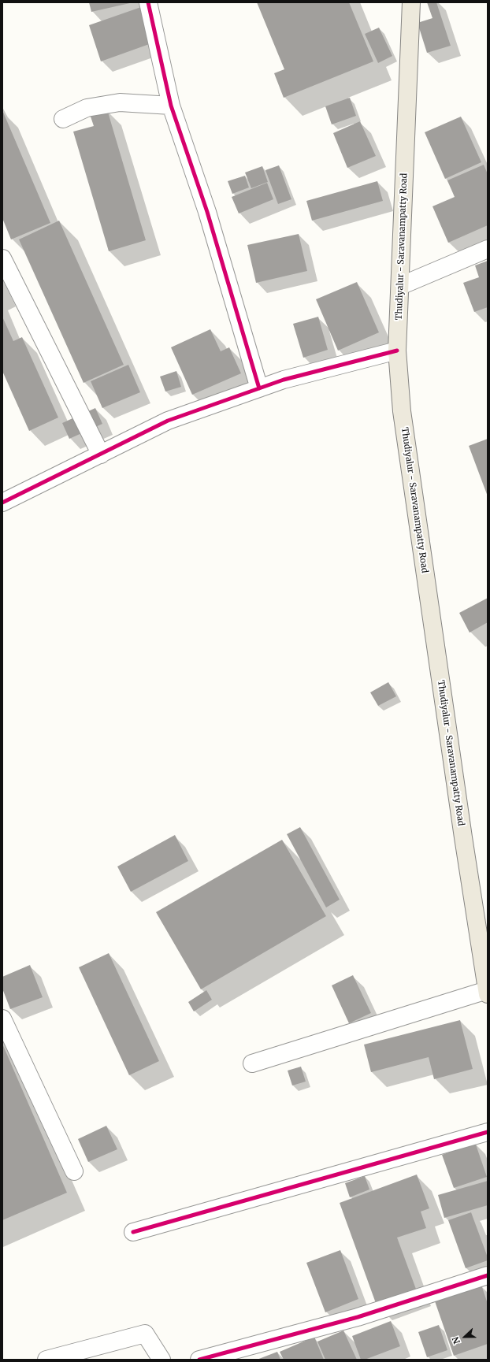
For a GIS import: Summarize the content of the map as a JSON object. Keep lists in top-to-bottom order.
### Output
{
  "streets": {
    "main road": ["Thudiyalur - Saravanampatty Road"]
  },
  "north": "left"
}
